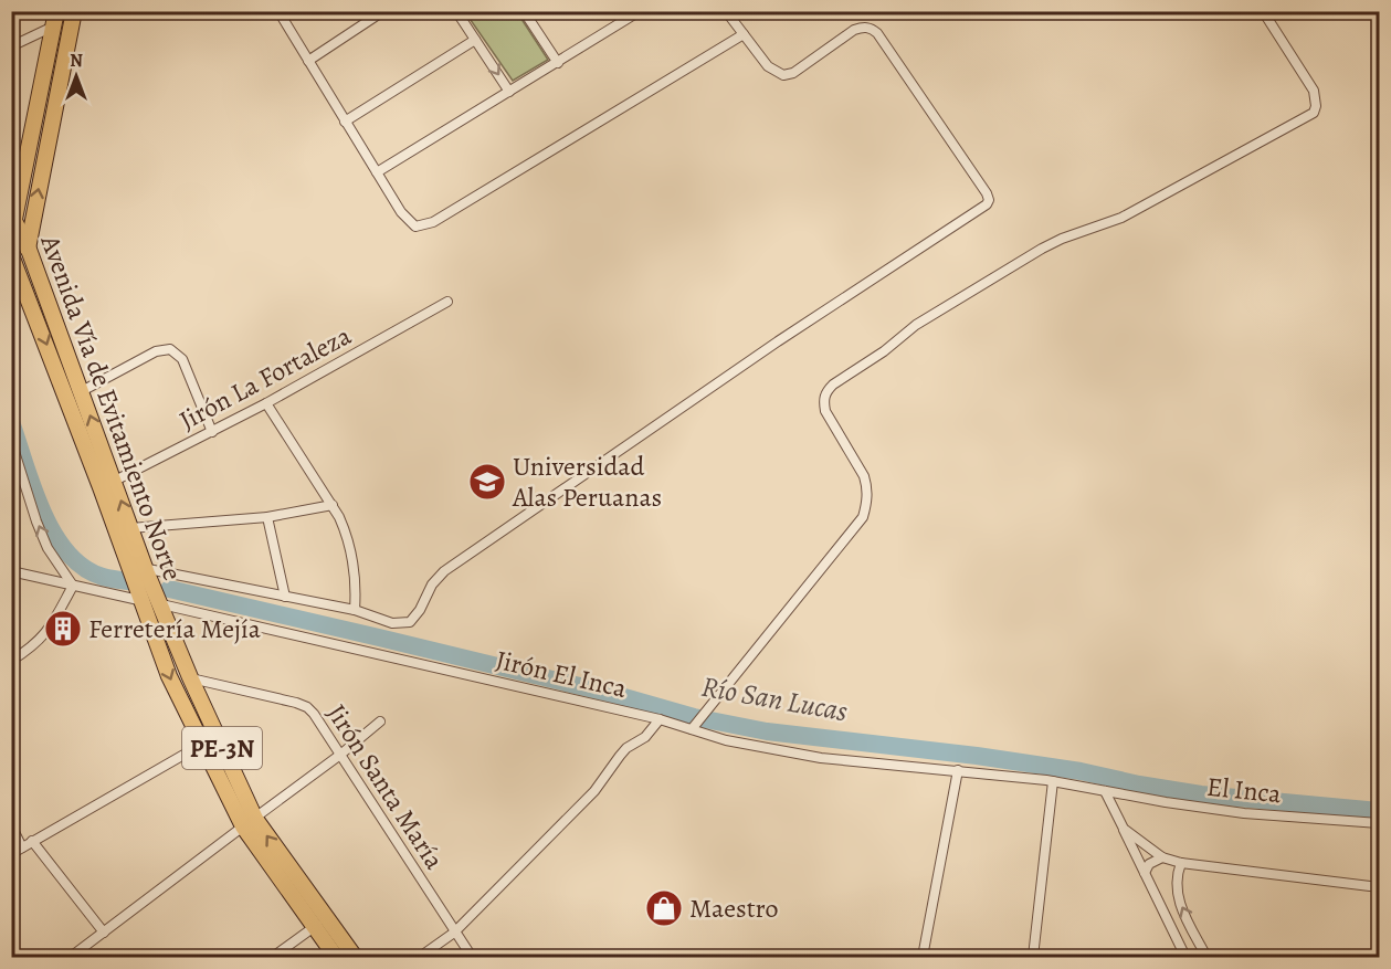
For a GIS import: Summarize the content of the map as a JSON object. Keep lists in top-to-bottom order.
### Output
{
  "streets": {
    "highway": ["Avenida Vía de Evitamiento Norte", "PE-3N"],
    "street": [
      "Jirón La Fortaleza",
      "Jirón El Inca",
      "Jirón Santa María",
      "El Inca"
    ]
  },
  "crossings": [
    ["Jirón La Fortaleza", "Avenida Vía de Evitamiento Norte"],
    ["Avenida Vía de Evitamiento Norte", "Jirón El Inca"],
    ["Avenida Vía de Evitamiento Norte", "PE-3N"],
    ["Avenida Vía de Evitamiento Norte", "Jirón Santa María"],
    ["Jirón El Inca", "El Inca"]
  ],
  "water": ["Río San Lucas"],
  "places": {
    "school or university": ["Universidad Alas Peruanas"],
    "building": ["Ferretería Mejía"],
    "shop": ["Maestro"]
  },
  "north": "top"
}
